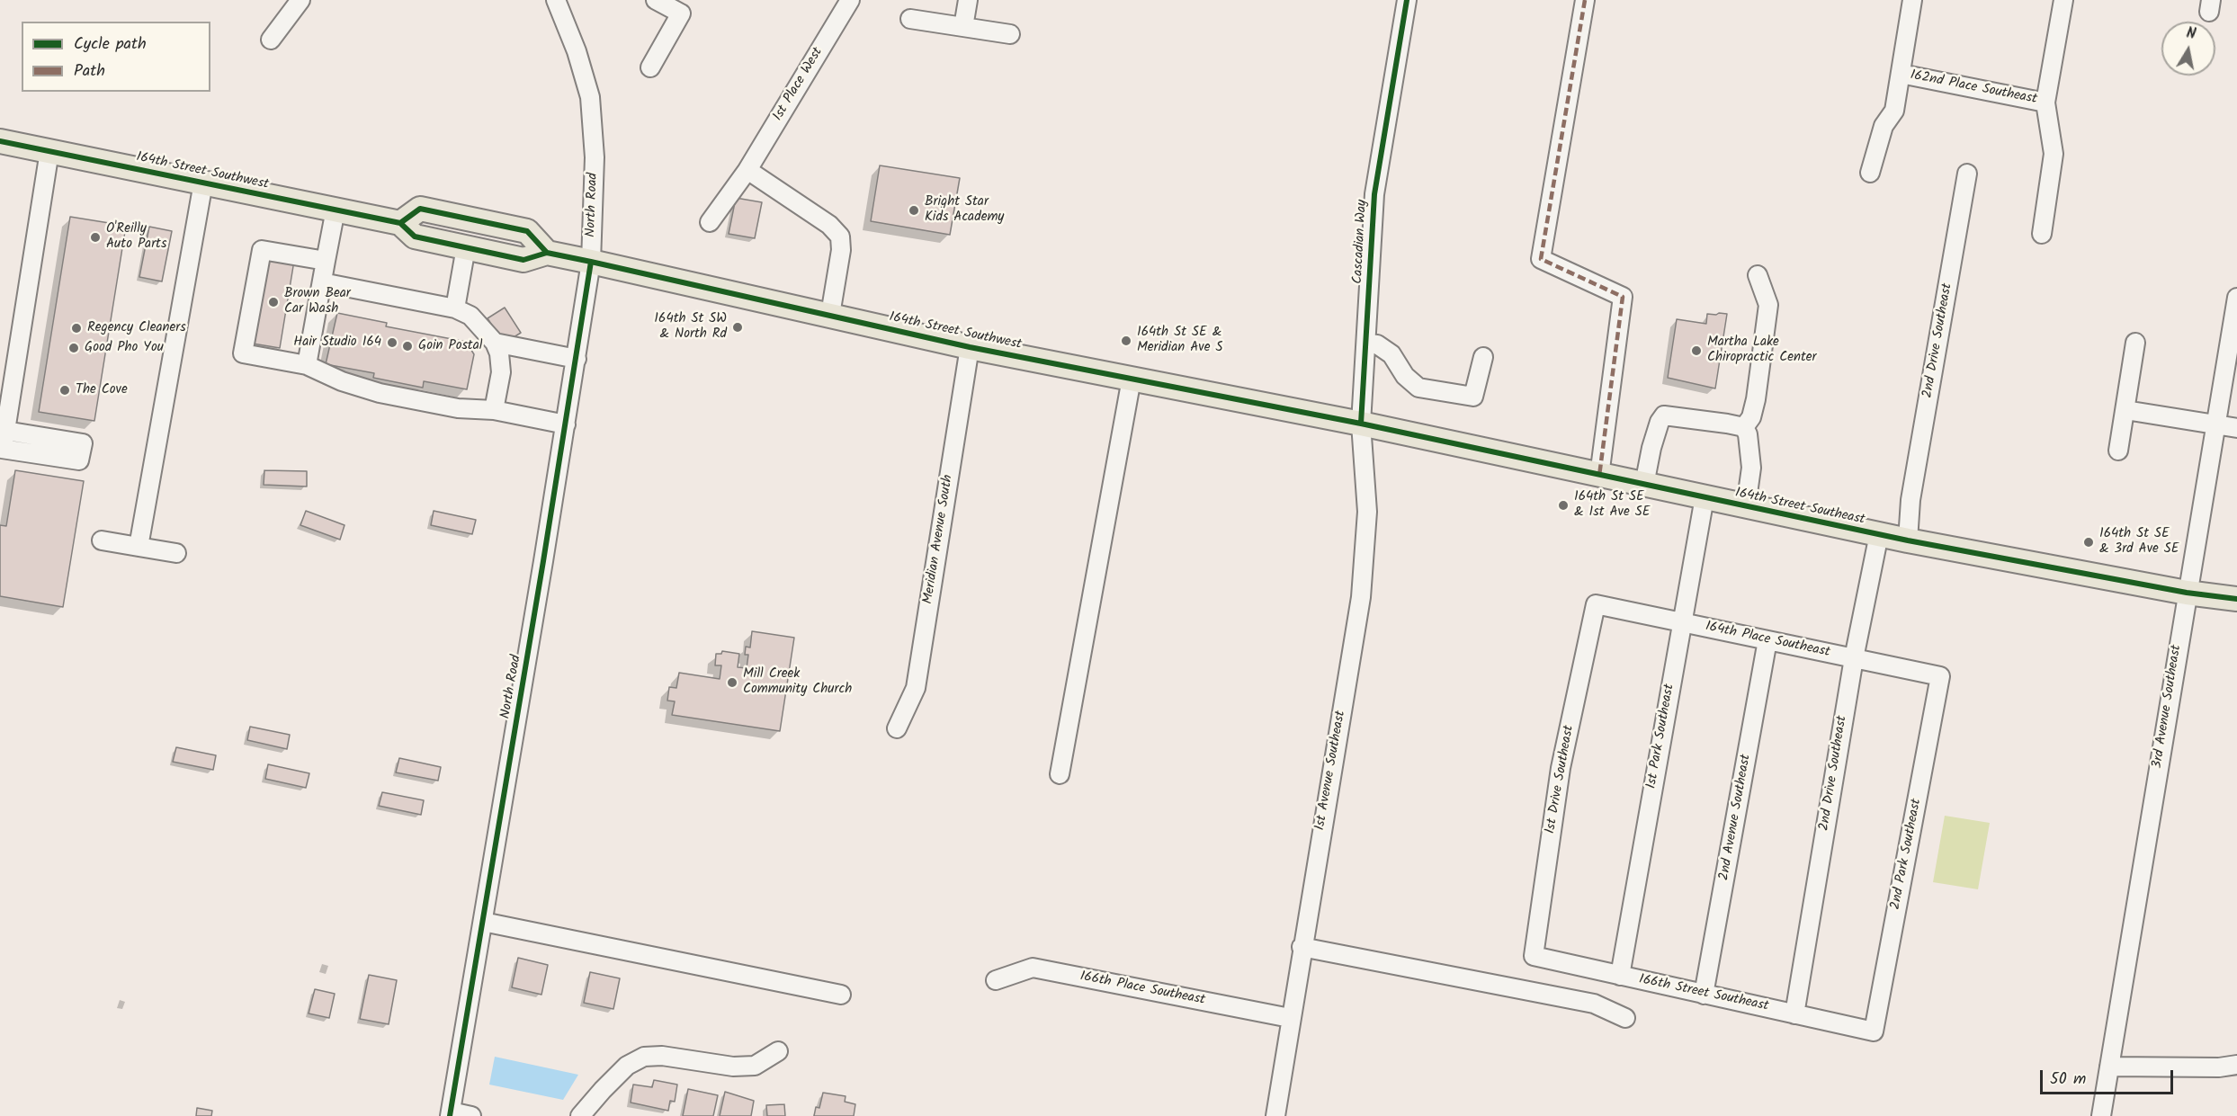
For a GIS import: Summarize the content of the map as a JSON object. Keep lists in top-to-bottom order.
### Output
{
  "streets": {
    "main road": ["164th Street Southwest", "164th Street Southeast"],
    "street": [
      "1st Place West",
      "162nd Place Southeast",
      "North Road",
      "Cascadian Way",
      "2nd Drive Southeast",
      "Meridian Avenue South",
      "164th Place Southeast",
      "3rd Avenue Southeast",
      "1st Park Southeast",
      "1st Avenue Southeast",
      "1st Drive Southeast",
      "2nd Avenue Southeast",
      "2nd Park Southeast",
      "166th Place Southeast",
      "166th Street Southeast"
    ]
  },
  "crossings": [
    ["164th Street Southwest", "North Road"],
    ["164th Street Southwest", "Cascadian Way"],
    ["164th Street Southwest", "164th Street Southeast"],
    ["164th Street Southwest", "Meridian Avenue South"],
    ["164th Street Southwest", "1st Avenue Southeast"],
    ["Cascadian Way", "164th Street Southeast"],
    ["Cascadian Way", "1st Avenue Southeast"],
    ["2nd Drive Southeast", "164th Street Southeast"],
    ["2nd Drive Southeast", "164th Place Southeast"],
    ["2nd Drive Southeast", "166th Street Southeast"],
    ["164th Street Southeast", "3rd Avenue Southeast"],
    ["164th Street Southeast", "1st Park Southeast"],
    ["164th Street Southeast", "1st Avenue Southeast"],
    ["164th Place Southeast", "1st Park Southeast"],
    ["164th Place Southeast", "1st Drive Southeast"],
    ["164th Place Southeast", "2nd Avenue Southeast"],
    ["164th Place Southeast", "2nd Park Southeast"],
    ["1st Park Southeast", "166th Street Southeast"],
    ["1st Avenue Southeast", "166th Place Southeast"],
    ["1st Drive Southeast", "166th Street Southeast"],
    ["2nd Avenue Southeast", "166th Street Southeast"],
    ["2nd Park Southeast", "166th Street Southeast"]
  ],
  "places": [
    "Bright Star Kids Academy",
    "O'Reilly Auto Parts",
    "Brown Bear Car Wash",
    "164th St SW & North Rd",
    "Regency Cleaners",
    "164th St SE & Meridian Ave S",
    "Hair Studio 164",
    "Goin Postal",
    "Good Pho You",
    "Martha Lake Chiropractic Center",
    "The Cove",
    "164th St SE & 1st Ave SE",
    "164th St SE & 3rd Ave SE",
    "Mill Creek Community Church"
  ],
  "legend": ["Cycle path", "Path"],
  "scale_bar": "50 m",
  "north": "top"
}
